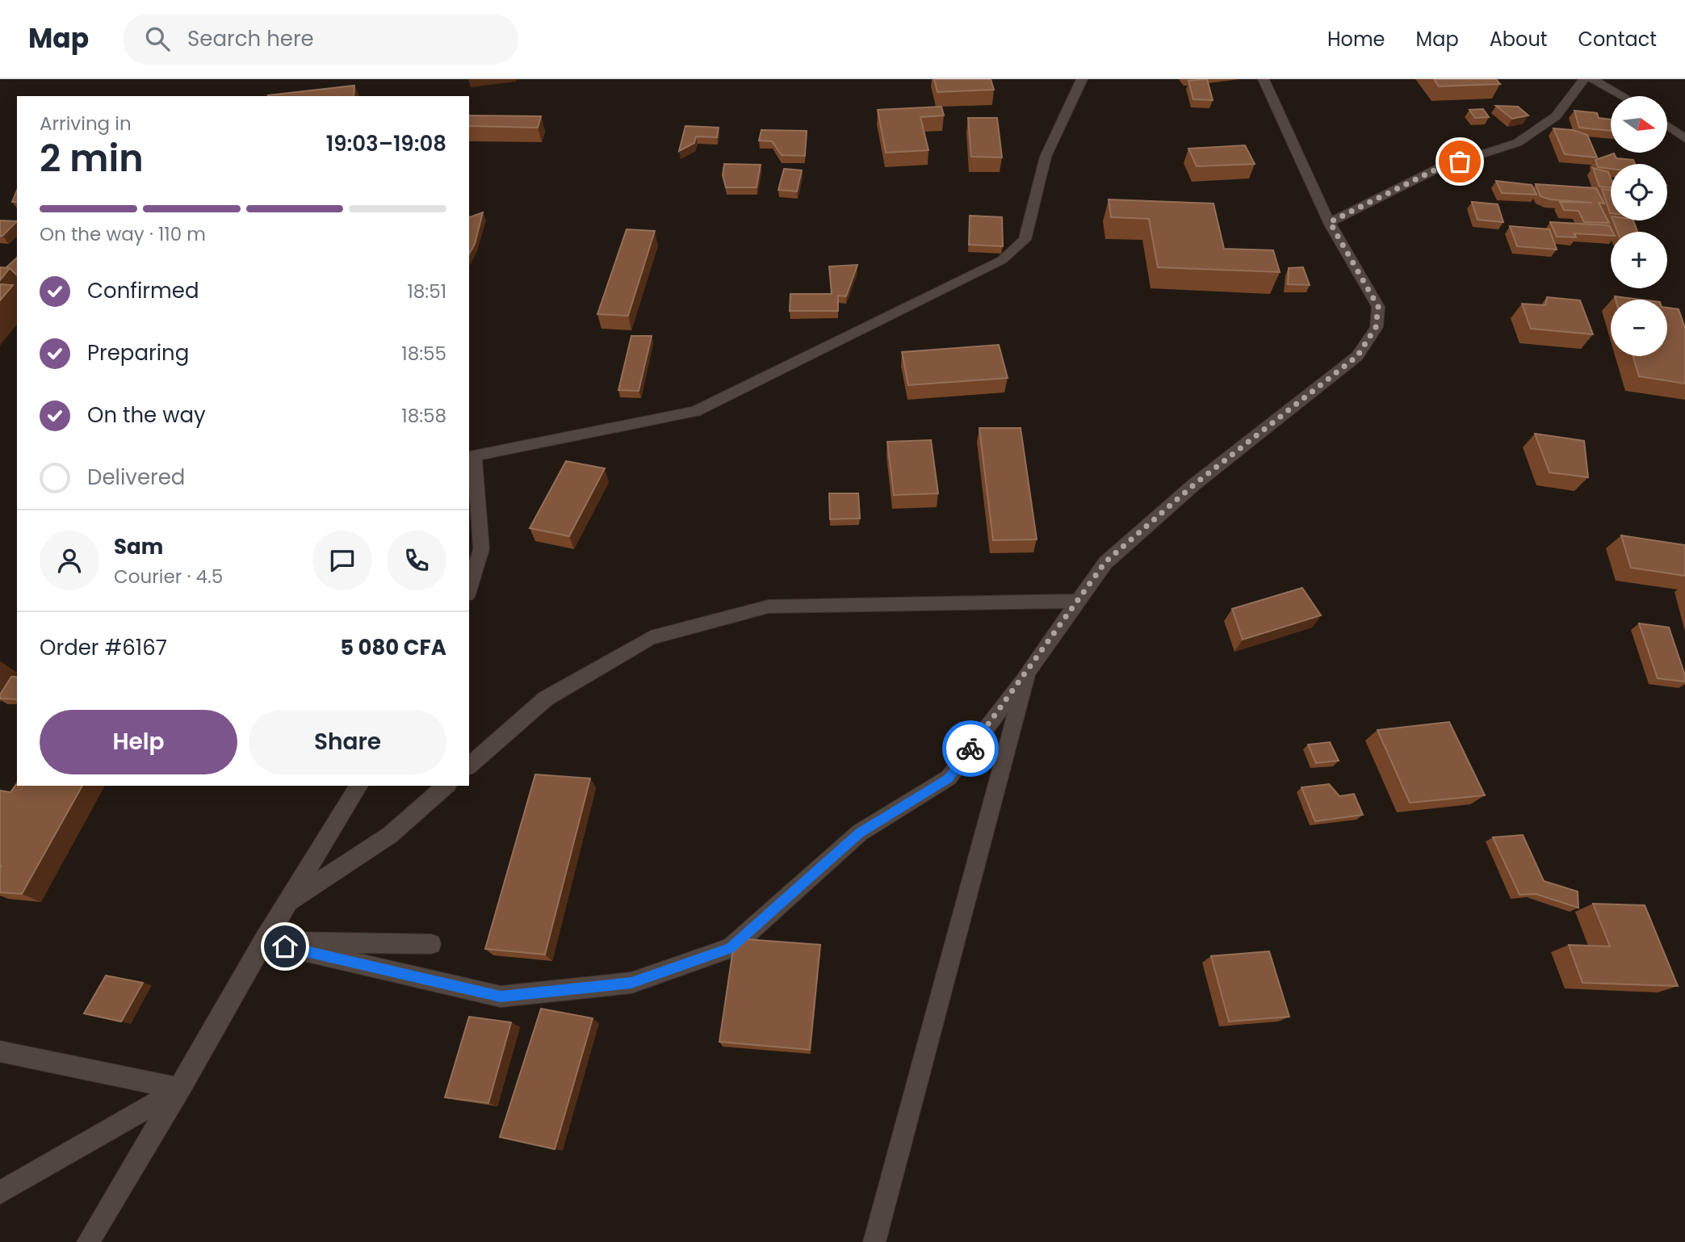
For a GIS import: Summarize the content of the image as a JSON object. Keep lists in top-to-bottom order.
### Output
{
  "north": "right",
  "page": {
    "header": "Map",
    "search": "Search here",
    "nav": [
      "Home",
      "Map",
      "About",
      "Contact"
    ],
    "map_buttons": ["+", "−"],
    "heading": ["2 min", "Arriving in", "19:03–19:08"],
    "panel": [
      "Sam",
      "Courier · 4.5",
      "Order #6167",
      "5 080 CFA"
    ],
    "bar": "On the way · 110 m",
    "list": [
      ["Confirmed", "18:51"],
      ["Preparing", "18:55"],
      ["On the way", "18:58"],
      "Delivered"
    ],
    "buttons": ["Help", "Share"]
  }
}
